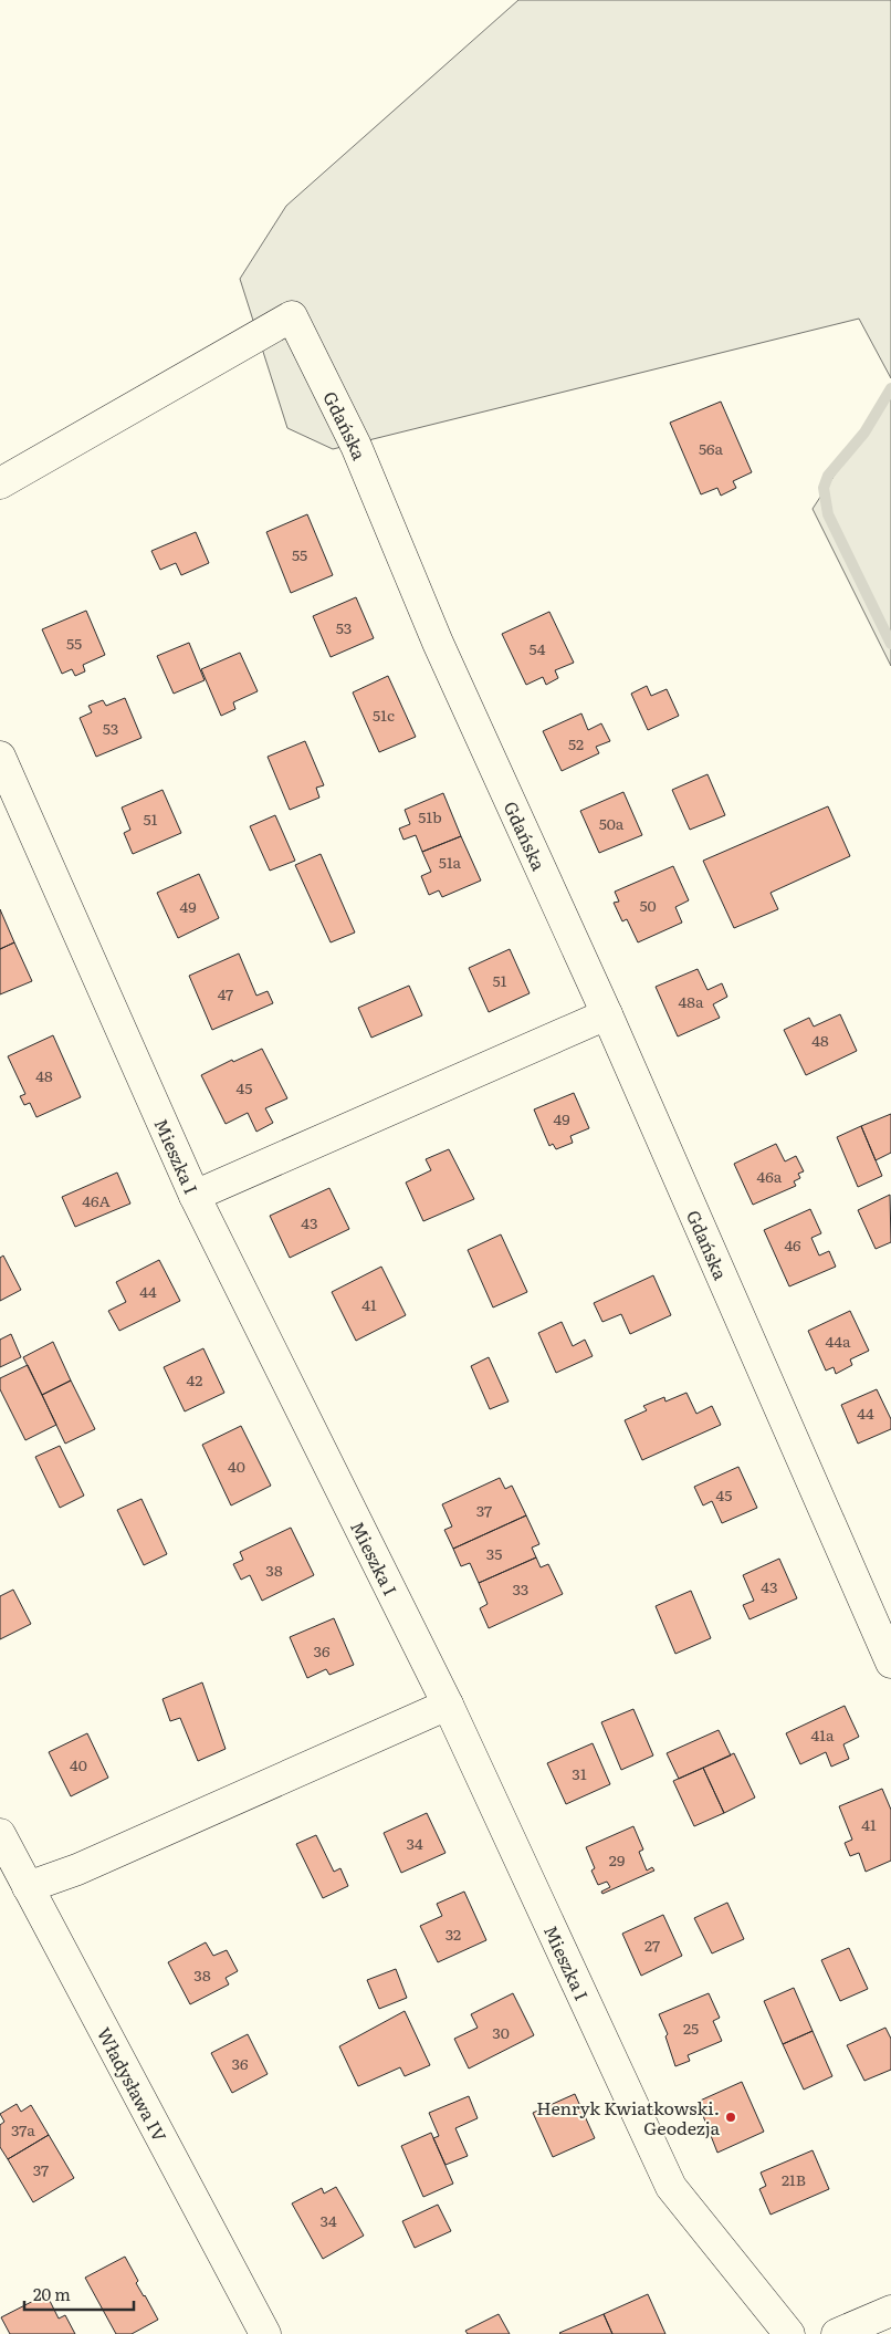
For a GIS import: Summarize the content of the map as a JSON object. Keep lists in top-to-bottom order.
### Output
{
  "streets": {
    "street": ["Gdańska", "Mieszka I", "Władysława IV"]
  },
  "places": ["Henryk Kwiatkowski. Geodezja"],
  "house_numbers": [
    "56a",
    "55",
    "53",
    "55",
    "54",
    "51c",
    "53",
    "52",
    "51b",
    "51",
    "50a",
    "51a",
    "50",
    "49",
    "51",
    "47",
    "48a",
    "48",
    "48",
    "45",
    "49",
    "46a",
    "46A",
    "43",
    "46",
    "44",
    "41",
    "44a",
    "42",
    "44",
    "40",
    "45",
    "37",
    "35",
    "38",
    "43",
    "33",
    "36",
    "41a",
    "40",
    "31",
    "41",
    "34",
    "29",
    "32",
    "27",
    "38",
    "25",
    "30",
    "36",
    "37a",
    "37",
    "21B",
    "34"
  ],
  "scale_bar": "20 m"
}
